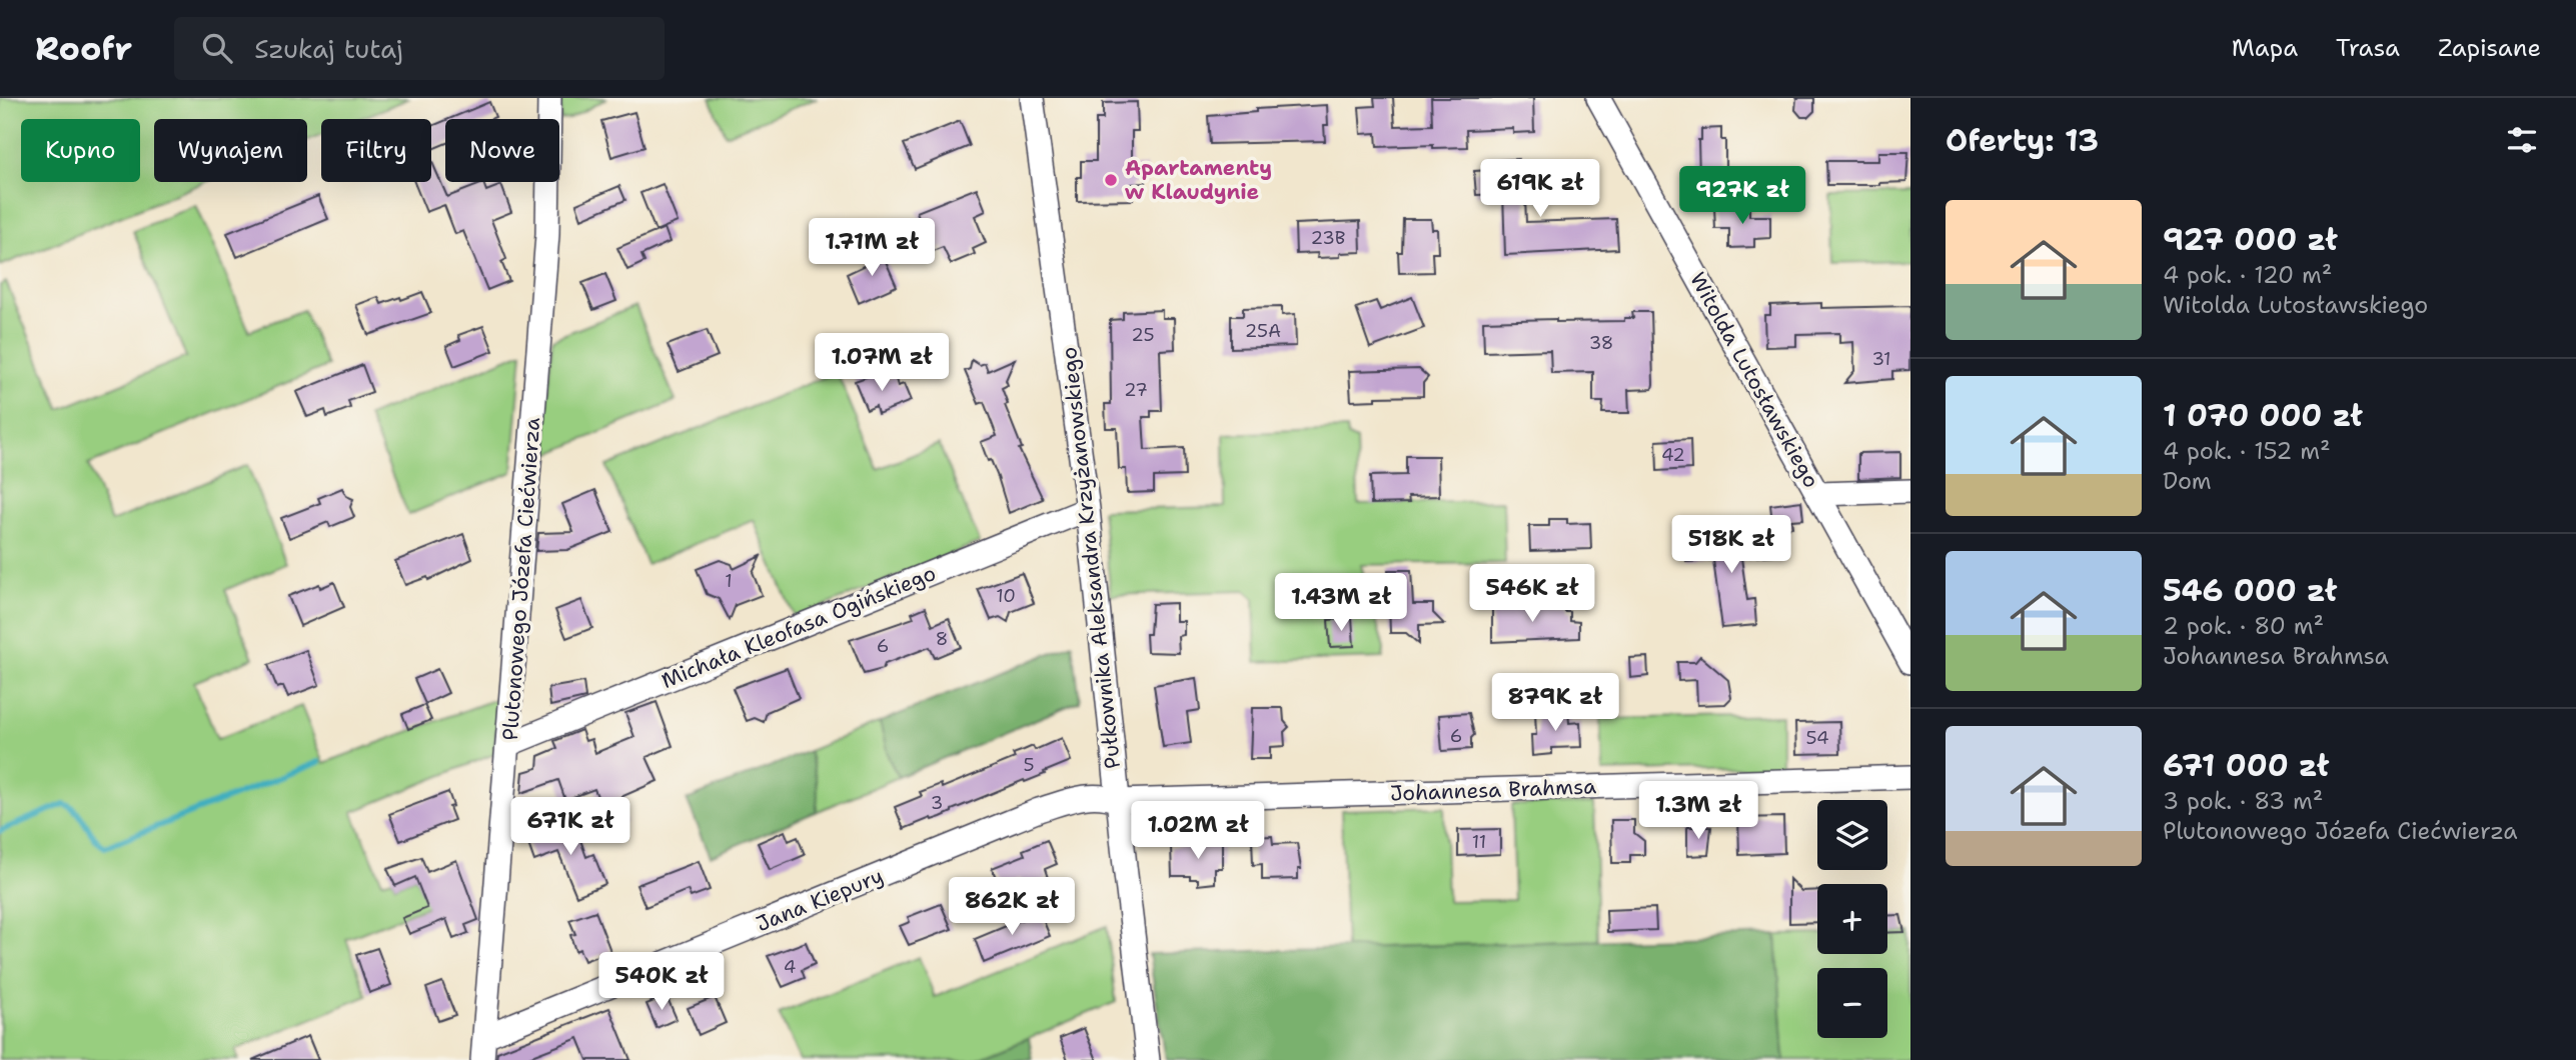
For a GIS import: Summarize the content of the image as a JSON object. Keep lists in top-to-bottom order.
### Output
{
  "streets": {
    "street": [
      "Witolda Lutosławskiego",
      "Pułkownika Aleksandra Krzyżanowskiego",
      "Plutonowego Józefa Ciećwierza",
      "Michała Kleofasa Ogińskiego",
      "Johannesa Brahmsa",
      "Jana Kiepury"
    ]
  },
  "crossings": [
    ["Pułkownika Aleksandra Krzyżanowskiego", "Michała Kleofasa Ogińskiego"],
    ["Pułkownika Aleksandra Krzyżanowskiego", "Johannesa Brahmsa"],
    ["Pułkownika Aleksandra Krzyżanowskiego", "Jana Kiepury"],
    ["Plutonowego Józefa Ciećwierza", "Michała Kleofasa Ogińskiego"],
    ["Plutonowego Józefa Ciećwierza", "Jana Kiepury"],
    ["Johannesa Brahmsa", "Jana Kiepury"]
  ],
  "places": ["Apartamenty w Klaudynie"],
  "house_numbers": [
    "23B",
    "25A",
    "25",
    "38",
    "31",
    "27",
    "42",
    "1",
    "10",
    "8",
    "6",
    "6",
    "54",
    "5",
    "3",
    "11",
    "4"
  ],
  "page": {
    "header": "Roofr",
    "search": "Szukaj tutaj",
    "nav": ["Mapa", "Trasa", "Zapisane"],
    "heading": "Oferty: 13",
    "chip": [
      "Kupno",
      "Wynajem",
      "Filtry",
      "Nowe"
    ],
    "price": [
      "619K zł",
      "927K zł",
      "1.71M zł",
      "1.07M zł",
      "518K zł",
      "546K zł",
      "1.43M zł",
      "879K zł",
      "1.3M zł",
      "671K zł",
      "1.02M zł",
      "862K zł",
      "540K zł"
    ],
    "list": [
      {
        "name": "927 000 zł",
        "note": "4 pok. · 120 m² · Witolda Lutosławskiego"
      },
      {
        "name": "1 070 000 zł",
        "note": "4 pok. · 152 m² · Dom"
      },
      {
        "name": "546 000 zł",
        "note": "2 pok. · 80 m² · Johannesa Brahmsa"
      },
      {
        "name": "671 000 zł",
        "note": "3 pok. · 83 m² · Plutonowego Józefa Ciećwierza"
      }
    ],
    "map_buttons": ["+", "−"]
  }
}
